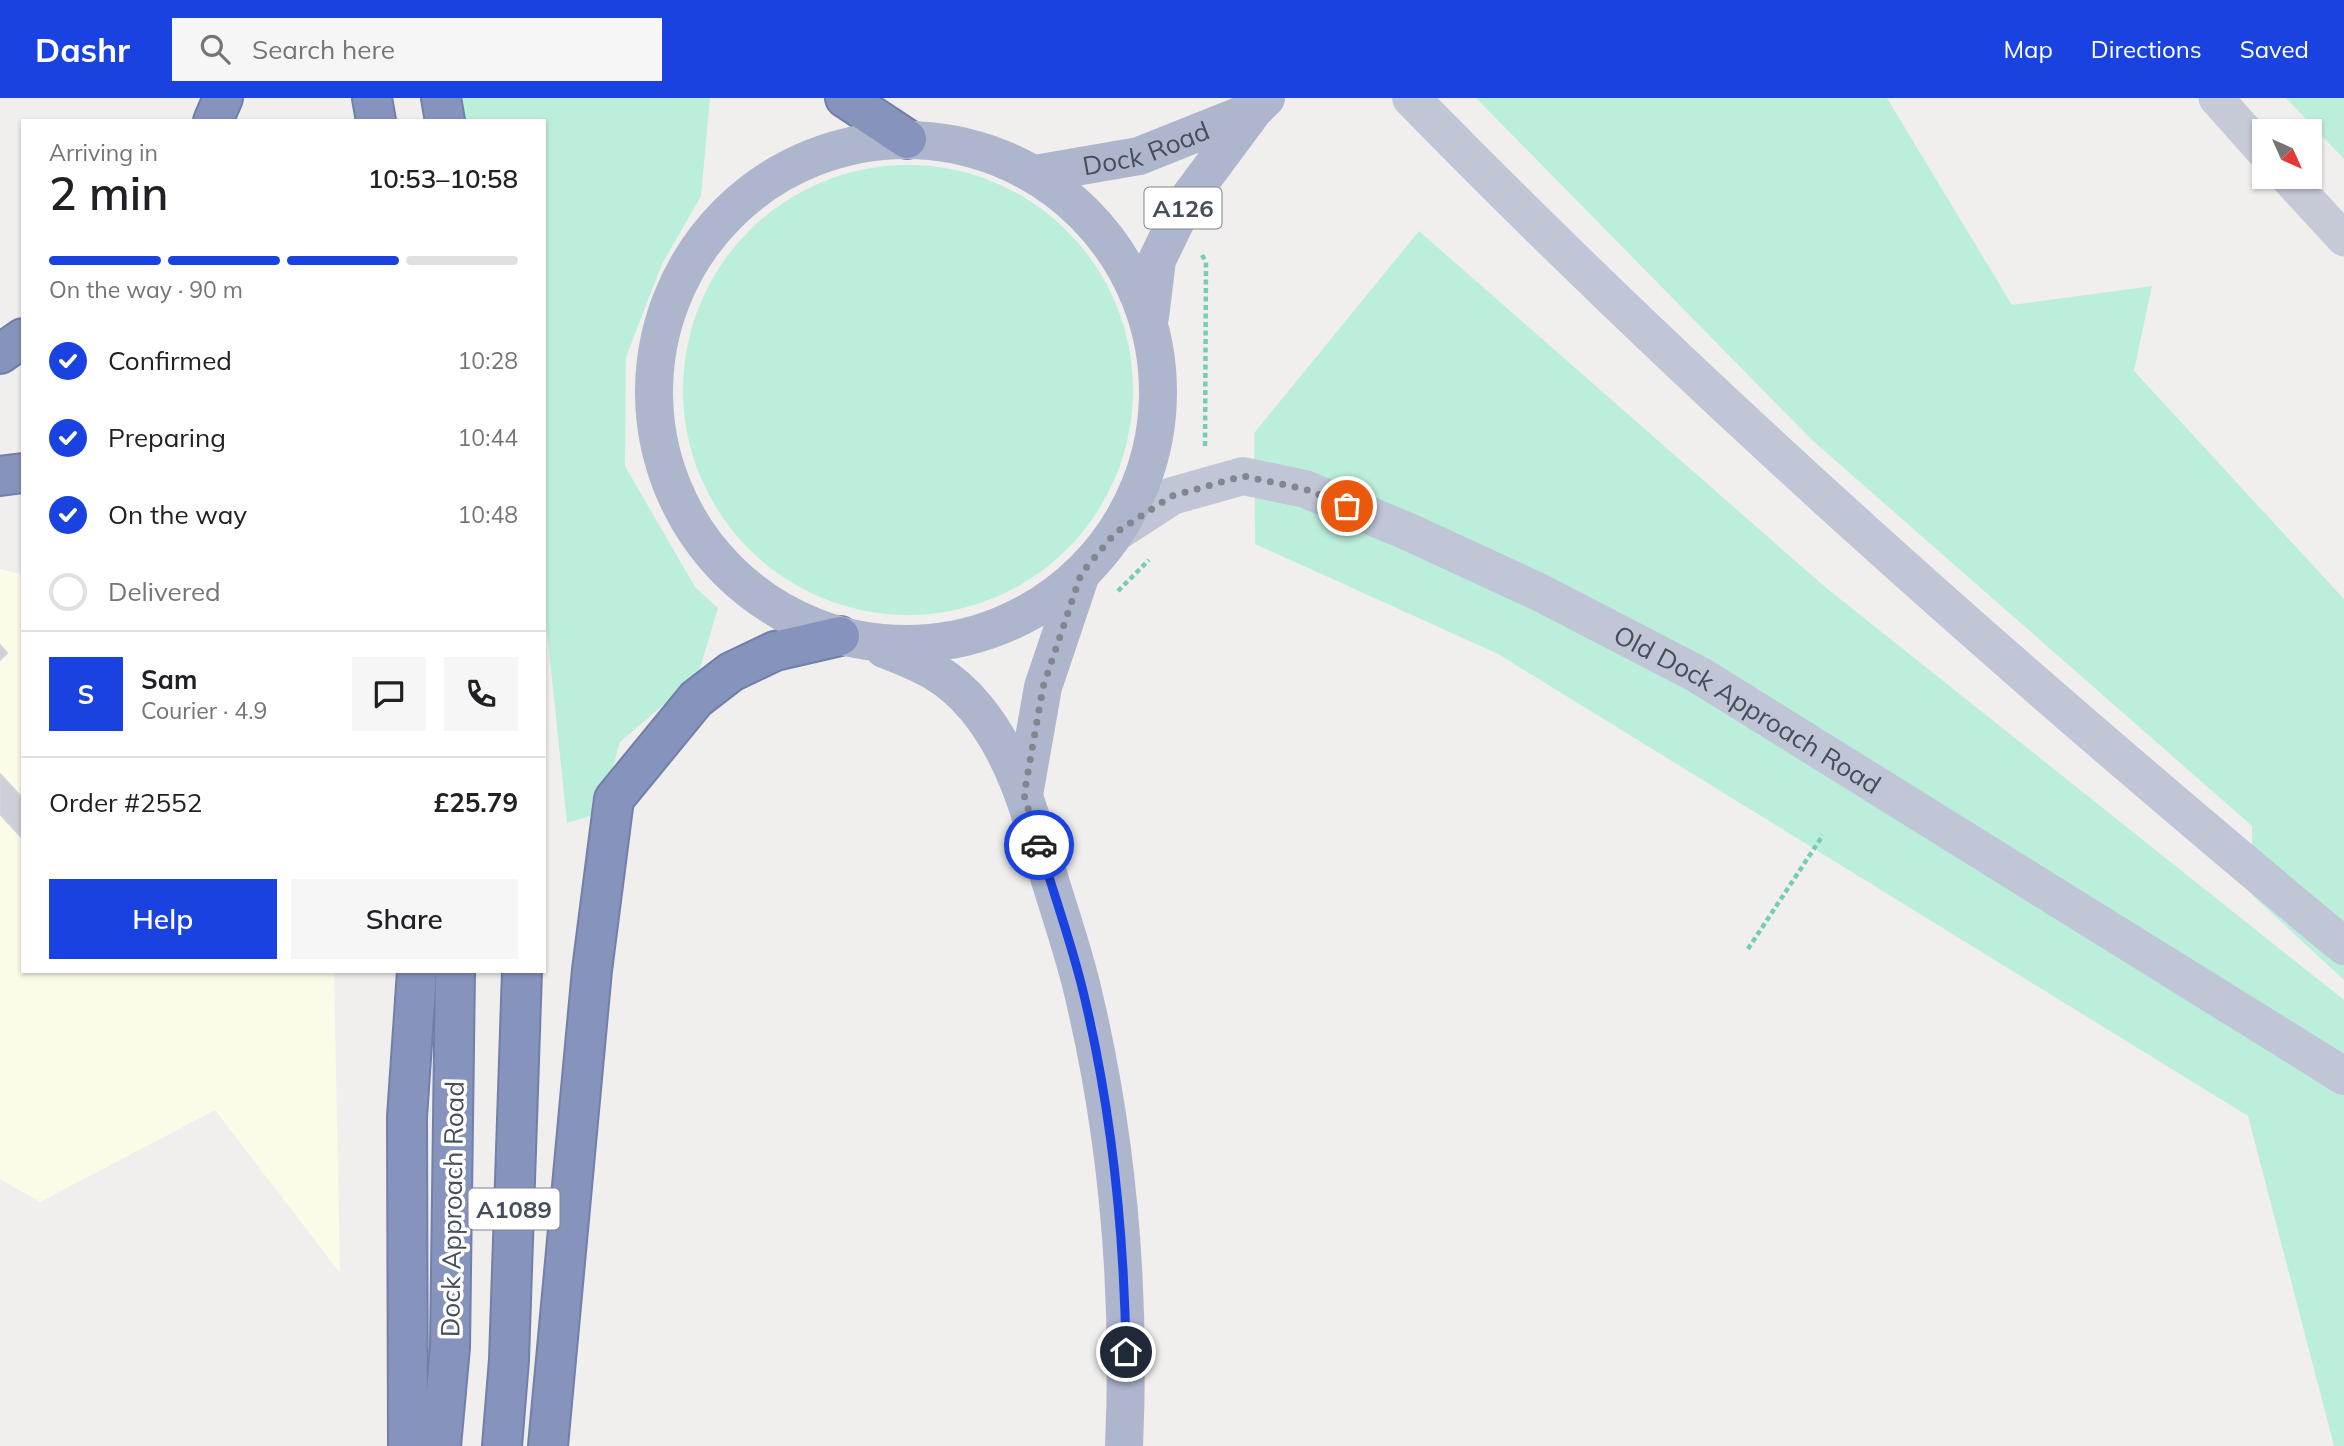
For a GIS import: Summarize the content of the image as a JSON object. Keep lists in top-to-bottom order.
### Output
{
  "streets": {
    "highway": ["Dock Approach Road", "A1089"],
    "main road": ["Dock Road", "A126"],
    "street": ["Old Dock Approach Road"]
  },
  "north": "bottom right",
  "page": {
    "header": "Dashr",
    "search": "Search here",
    "nav": ["Map", "Directions", "Saved"],
    "heading": ["2 min", "Arriving in", "10:53–10:58"],
    "panel": [
      "Sam",
      "Courier · 4.9",
      "Order #2552",
      "£25.79"
    ],
    "bar": "On the way · 90 m",
    "list": [
      ["Confirmed", "10:28"],
      ["Preparing", "10:44"],
      ["On the way", "10:48"],
      "Delivered"
    ],
    "round": "S",
    "buttons": ["Help", "Share"]
  }
}
